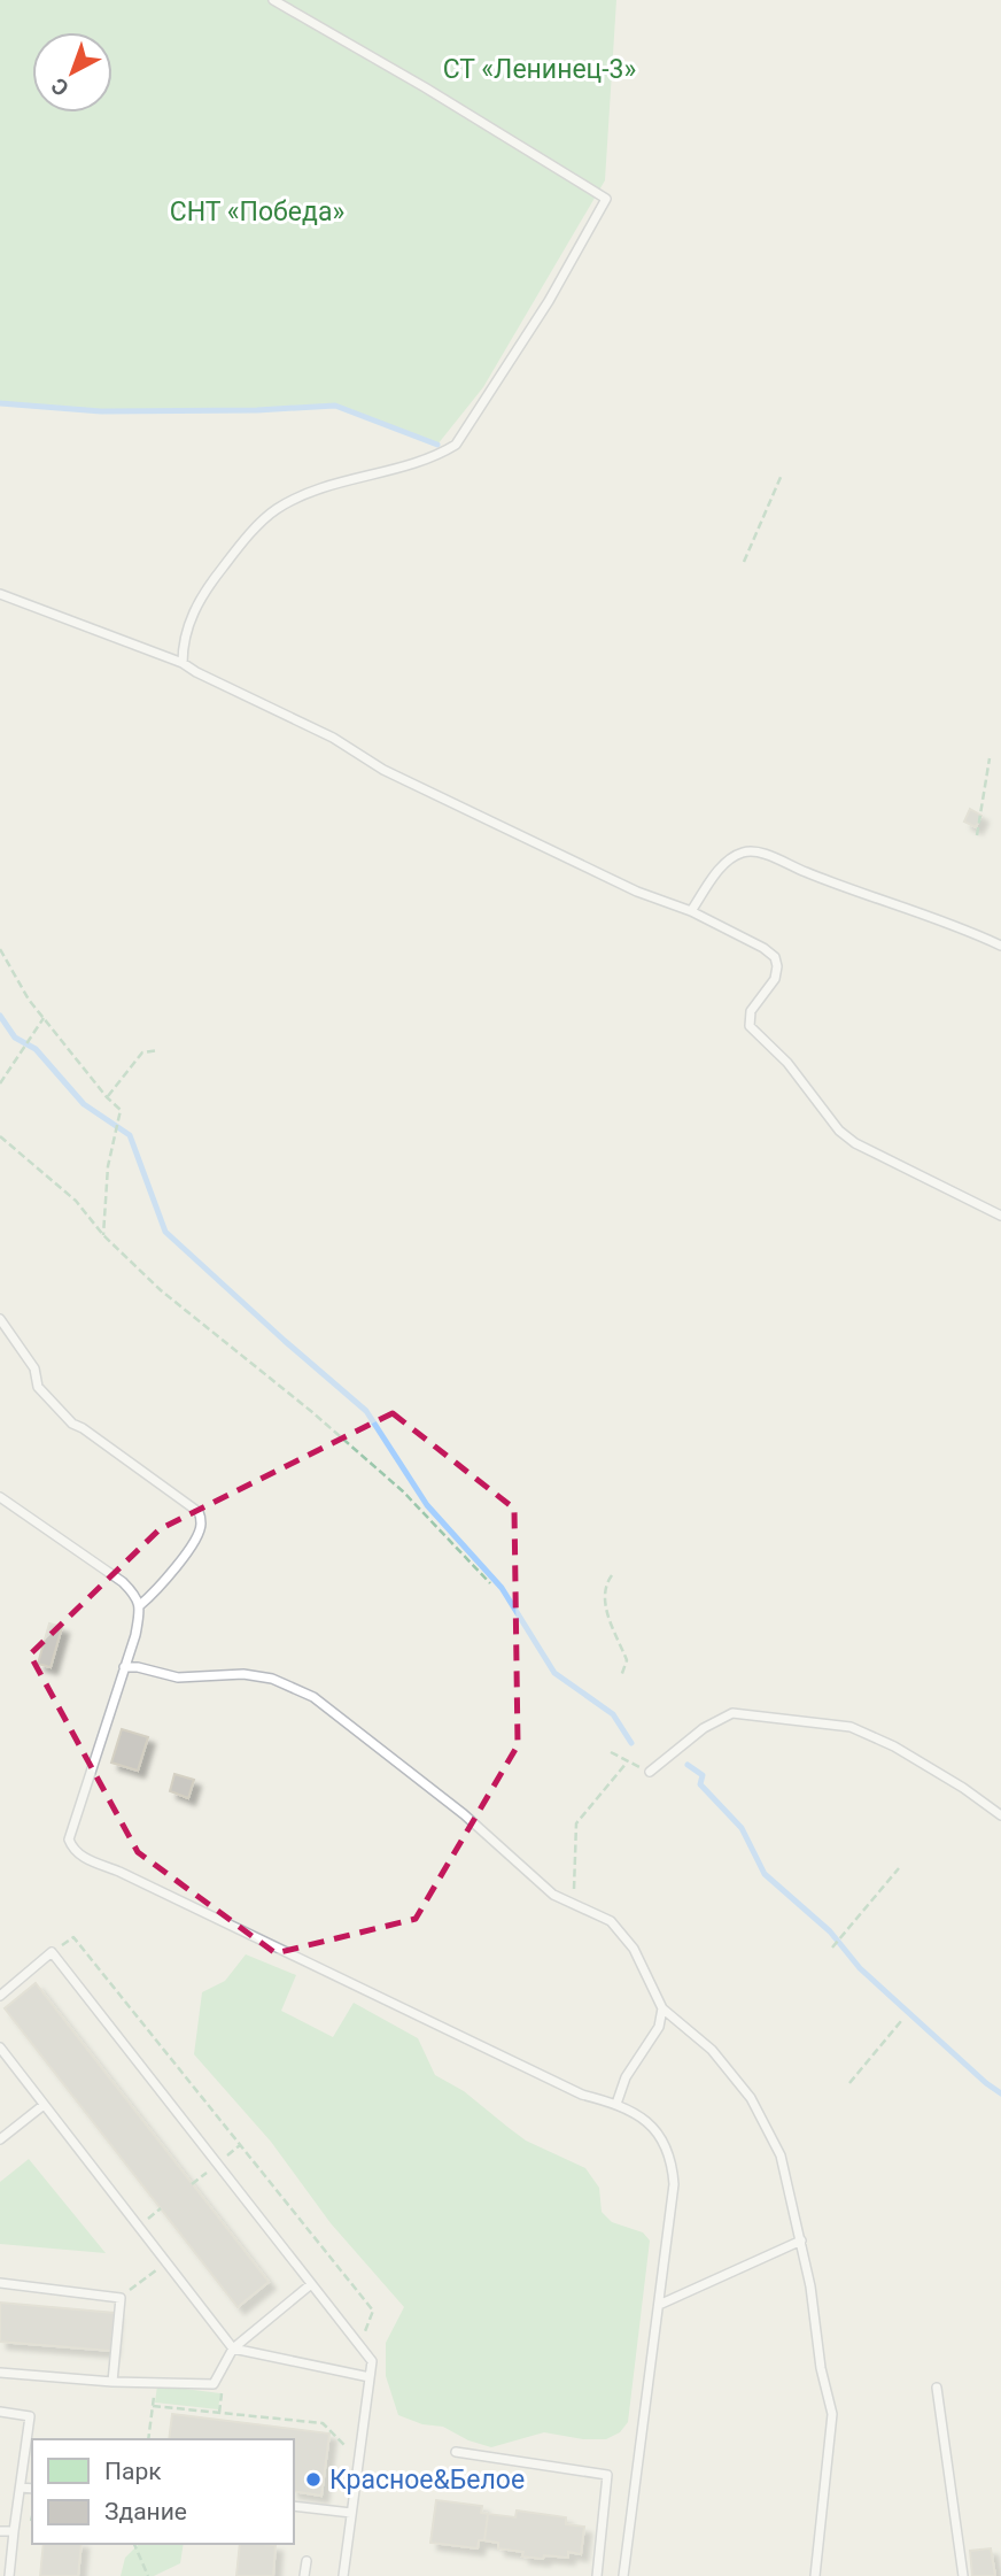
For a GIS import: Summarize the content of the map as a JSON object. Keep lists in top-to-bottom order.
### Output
{
  "parks": ["СТ «Ленинец-3»", "СНТ «Победа»"],
  "places": ["Красное&Белое"],
  "legend": ["Парк", "Здание"],
  "north": "bottom left"
}
